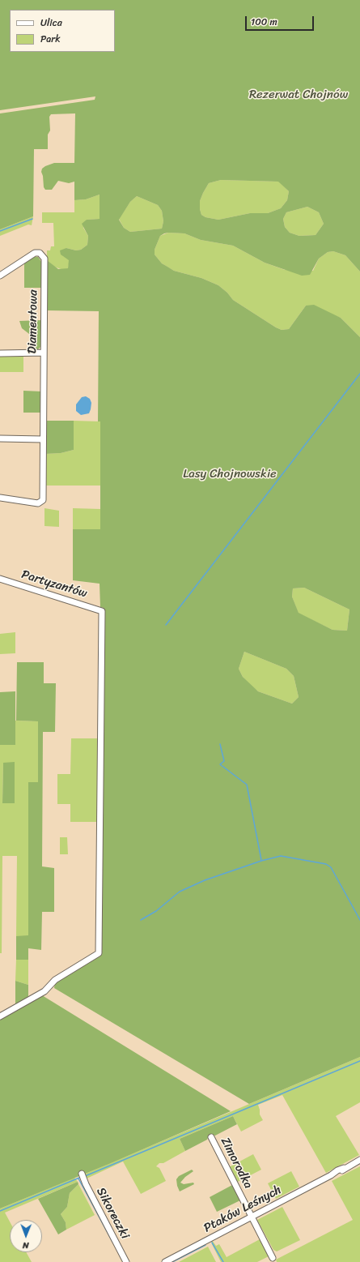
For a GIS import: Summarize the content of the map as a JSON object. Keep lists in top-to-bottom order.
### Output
{
  "streets": {
    "street": [
      "Diamentowa",
      "Partyzantów",
      "Zimorodka",
      "Ptaków Leśnych",
      "Sikoreczki"
    ]
  },
  "crossings": [
    ["Zimorodka", "Ptaków Leśnych"]
  ],
  "parks": ["Rezerwat Chojnów", "Lasy Chojnowskie"],
  "legend": ["Ulica", "Park"],
  "scale_bar": "100 m",
  "north": "bottom"
}
